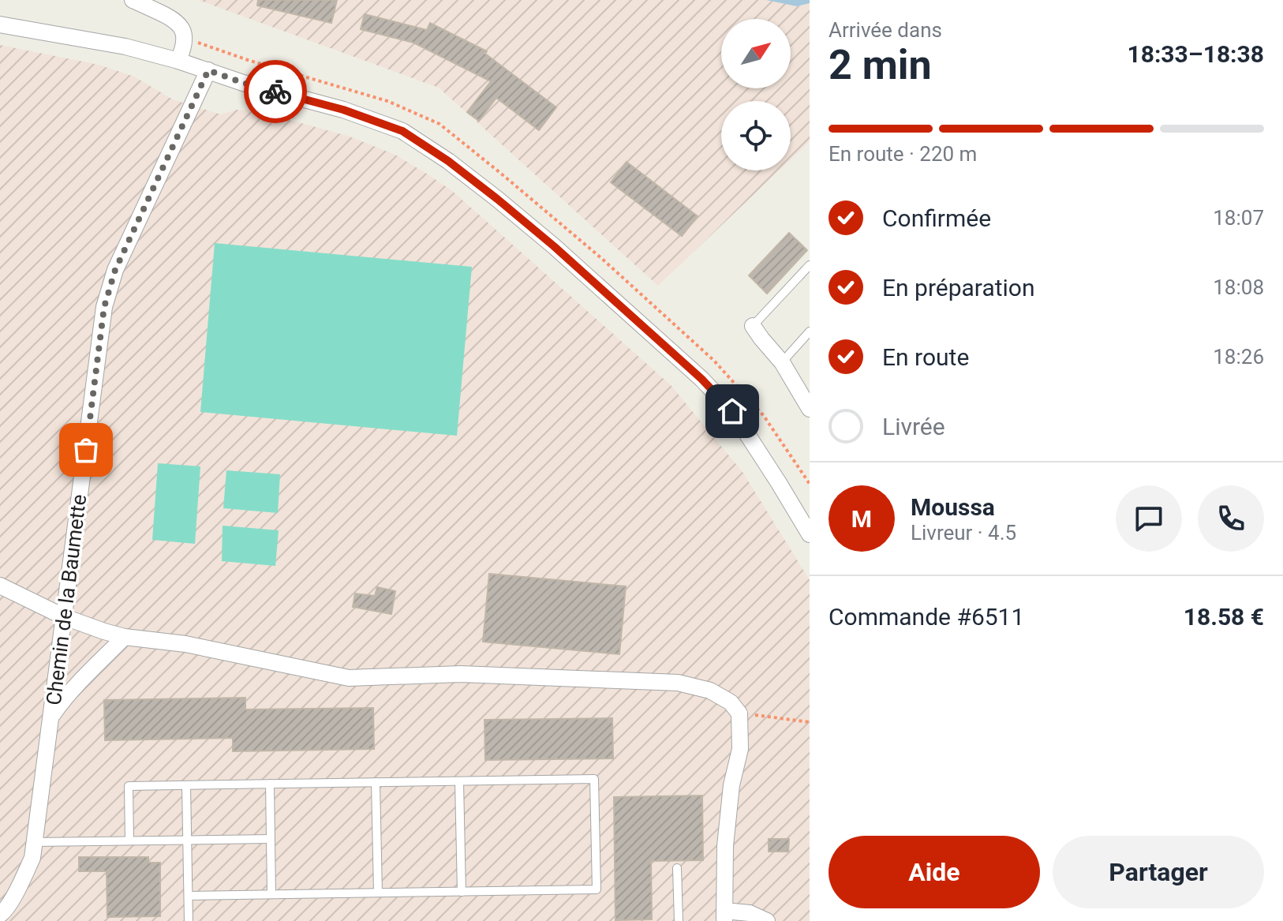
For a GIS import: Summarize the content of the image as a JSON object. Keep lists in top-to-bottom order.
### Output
{
  "streets": {
    "street": ["Chemin de la Baumette"]
  },
  "north": "top right",
  "page": {
    "heading": ["2 min", "Arrivée dans", "18:33–18:38"],
    "panel": [
      "Moussa",
      "Livreur · 4.5",
      "Commande #6511",
      "18.58 €"
    ],
    "bar": "En route · 220 m",
    "list": [
      ["Confirmée", "18:07"],
      ["En préparation", "18:08"],
      ["En route", "18:26"],
      "Livrée"
    ],
    "round": "M",
    "buttons": ["Aide", "Partager"]
  }
}
